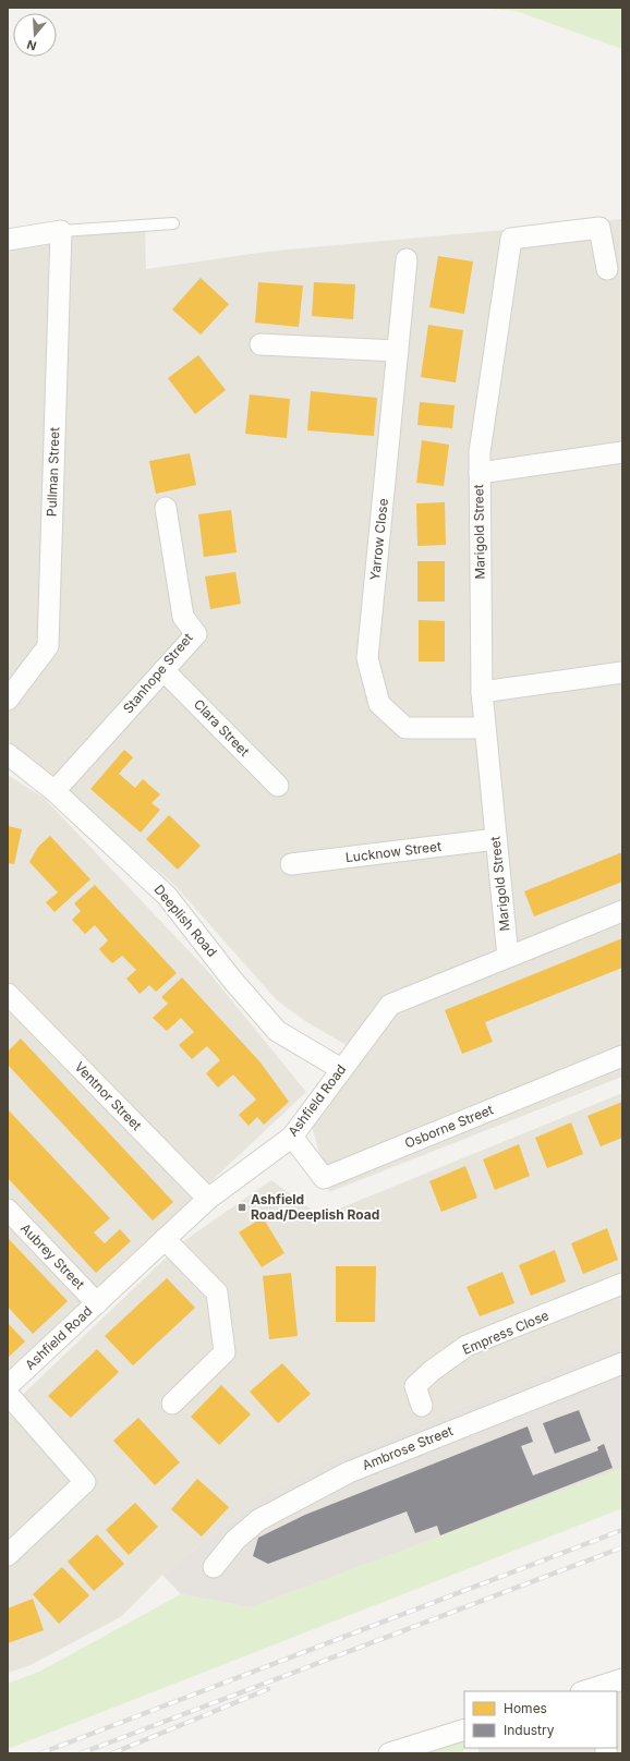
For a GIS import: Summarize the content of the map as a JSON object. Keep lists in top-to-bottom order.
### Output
{
  "streets": {
    "street": [
      "Pullman Street",
      "Marigold Street",
      "Yarrow Close",
      "Stanhope Street",
      "Clara Street",
      "Lucknow Street",
      "Deeplish Road",
      "Ventnor Street",
      "Ashfield Road",
      "Osborne Street",
      "Aubrey Street",
      "Empress Close",
      "Ambrose Street"
    ]
  },
  "crossings": [
    ["Marigold Street", "Yarrow Close"],
    ["Marigold Street", "Lucknow Street"],
    ["Marigold Street", "Ashfield Road"],
    ["Stanhope Street", "Clara Street"],
    ["Stanhope Street", "Deeplish Road"],
    ["Deeplish Road", "Ashfield Road"],
    ["Ventnor Street", "Ashfield Road"],
    ["Ashfield Road", "Osborne Street"],
    ["Ashfield Road", "Aubrey Street"]
  ],
  "places": {
    "transit": ["Ashfield Road/Deeplish Road"]
  },
  "legend": ["Homes", "Industry"],
  "north": "bottom"
}
